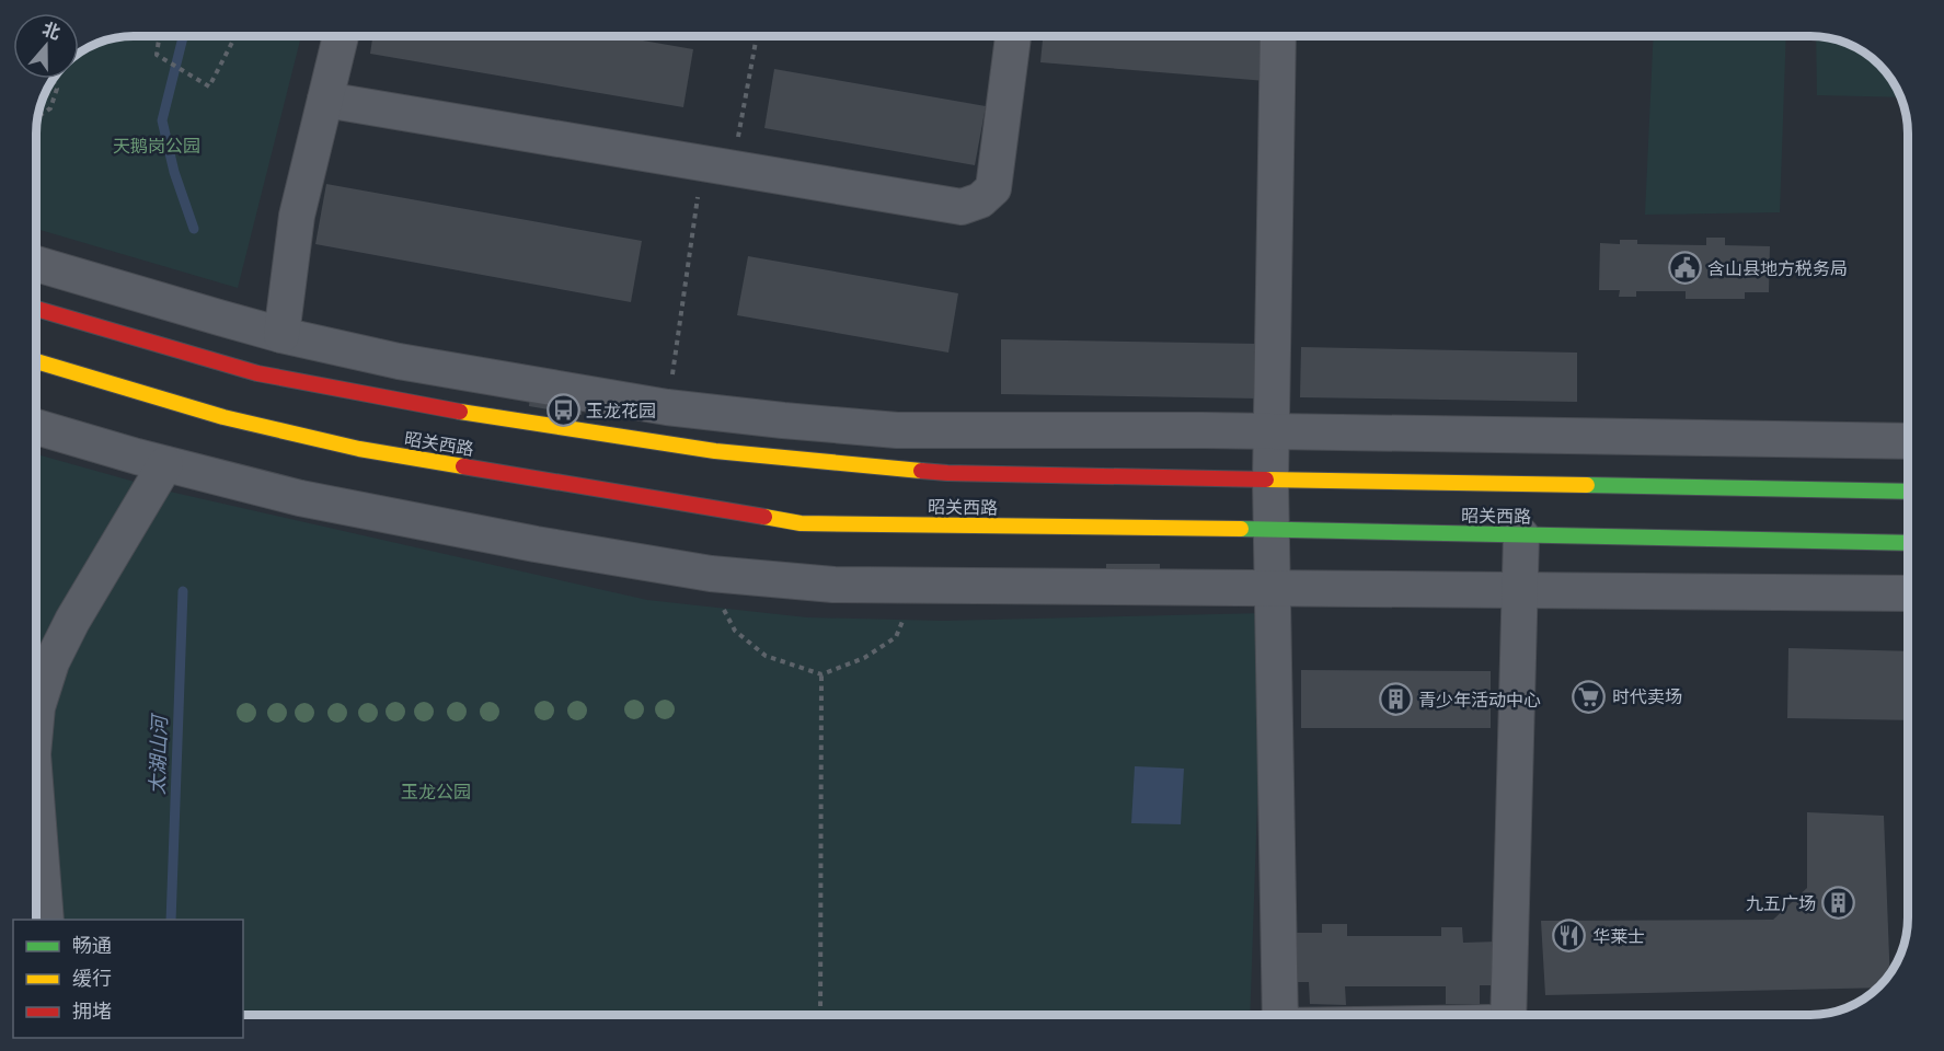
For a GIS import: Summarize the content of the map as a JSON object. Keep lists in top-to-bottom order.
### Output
{
  "streets": {
    "main road": ["昭关西路"]
  },
  "water": ["太湖山河"],
  "parks": ["天鹅岗公园", "玉龙公园"],
  "places": {
    "public building": ["含山县地方税务局"],
    "bus stop": ["玉龙花园"],
    "supermarket": ["时代卖场"],
    "building": ["青少年活动中心", "九五广场"],
    "restaurant": ["华莱士"]
  },
  "legend": ["畅通", "缓行", "拥堵"],
  "north": "top"
}
